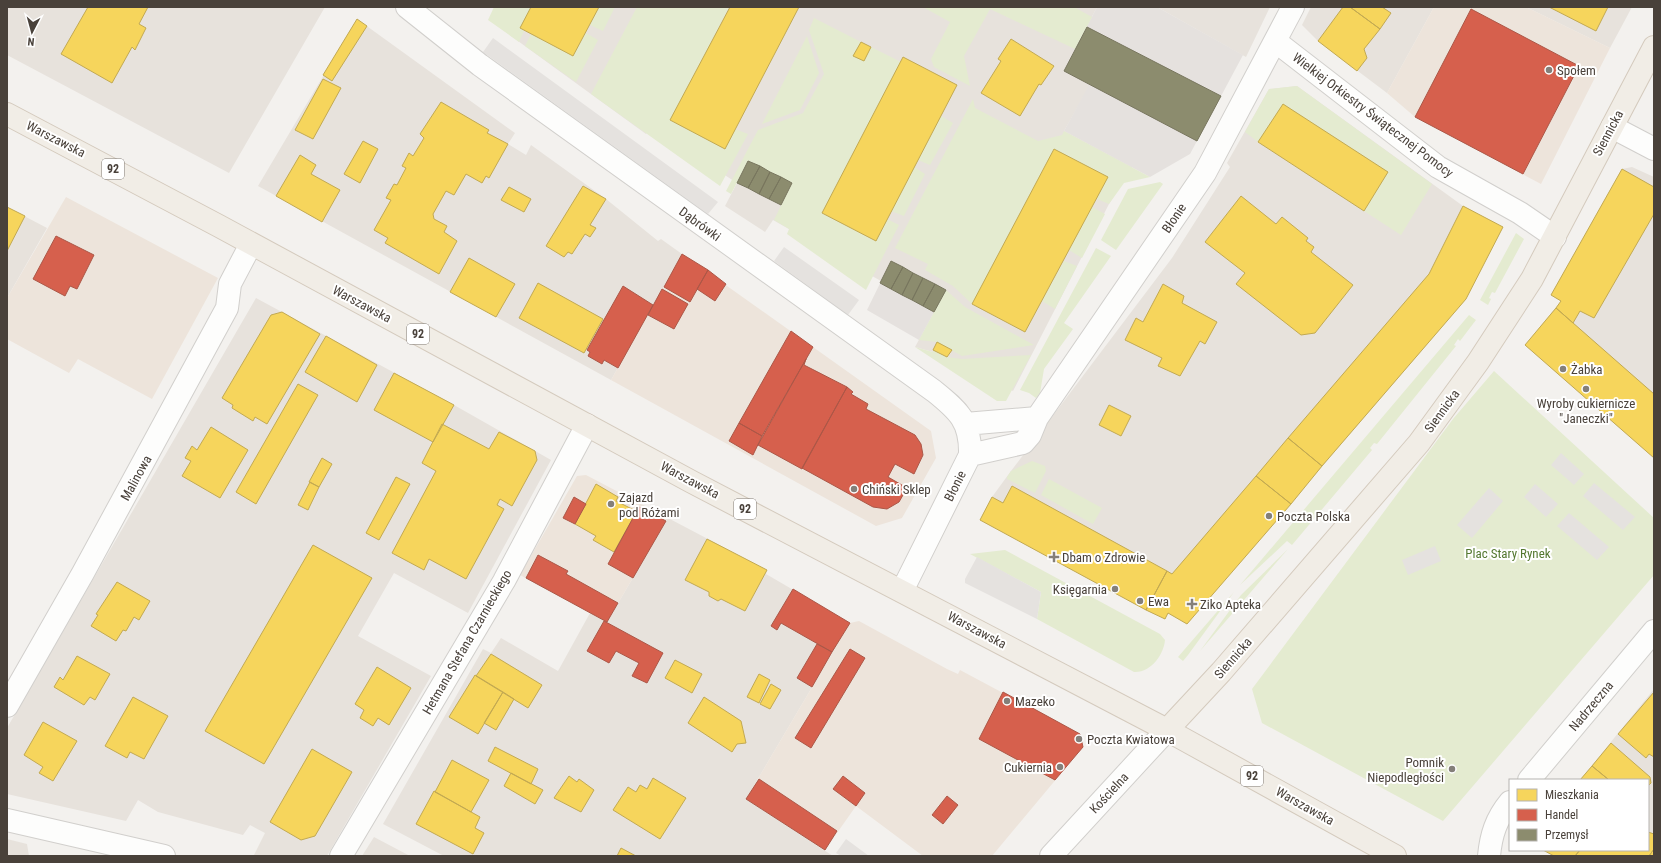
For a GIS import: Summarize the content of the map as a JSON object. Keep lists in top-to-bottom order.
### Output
{
  "streets": {
    "main road": ["Siennicka", "Warszawska", "92"],
    "street": [
      "Wielkiej Orkiestry Świątecznej Pomocy",
      "Błonie",
      "Dąbrówki",
      "Malinowa",
      "Hetmana Stefana Czarnieckiego",
      "Nadrzeczna",
      "Kościelna"
    ]
  },
  "crossings": [
    ["Wielkiej Orkiestry Świątecznej Pomocy", "Siennicka"],
    ["Wielkiej Orkiestry Świątecznej Pomocy", "Błonie"],
    ["Siennicka", "Warszawska"],
    ["Siennicka", "Kościelna"],
    ["Warszawska", "Błonie"],
    ["Warszawska", "Malinowa"],
    ["Warszawska", "Hetmana Stefana Czarnieckiego"],
    ["Warszawska", "Kościelna"],
    ["Błonie", "Dąbrówki"]
  ],
  "parks": ["Plac Stary Rynek"],
  "places": {
    "other": [
      "Społem",
      "Żabka",
      "Wyroby cukiernicze \"Janeczki\"",
      "Chiński Sklep",
      "Zajazd pod Różami",
      "Poczta Polska",
      "Księgarnia",
      "Ewa",
      "Mazeko",
      "Poczta Kwiatowa",
      "Cukiernia",
      "Pomnik Niepodległości"
    ],
    "health": ["Dbam o Zdrowie", "Ziko Apteka"]
  },
  "legend": ["Mieszkania", "Handel", "Przemysł"],
  "north": "bottom"
}
